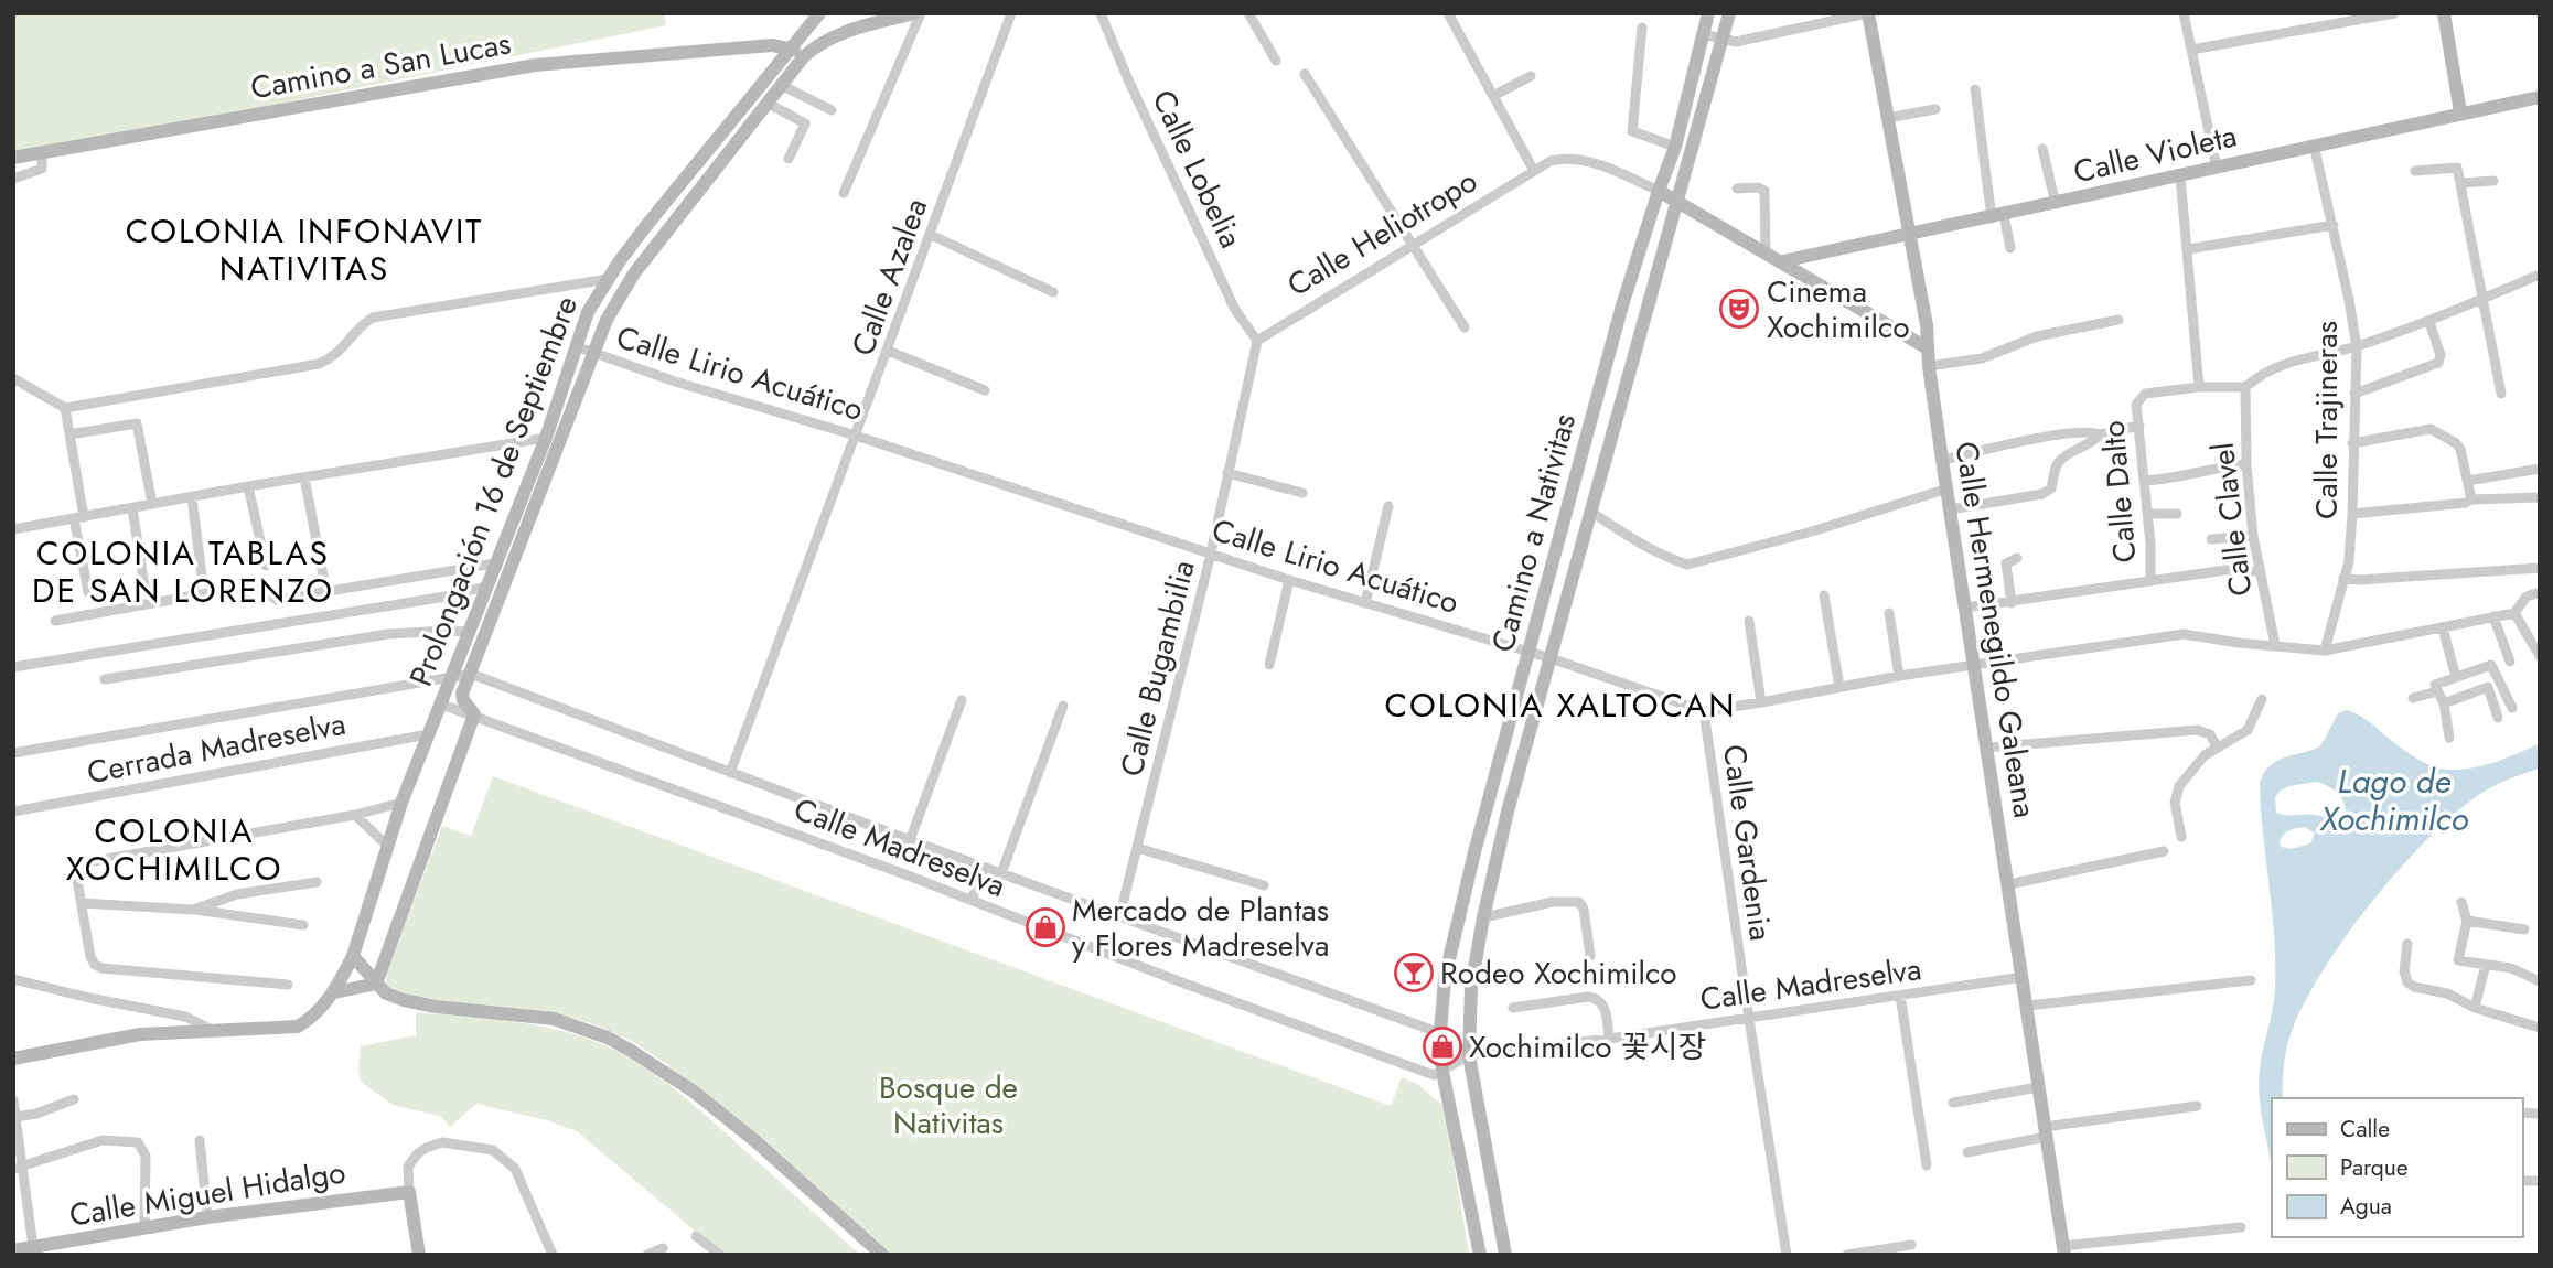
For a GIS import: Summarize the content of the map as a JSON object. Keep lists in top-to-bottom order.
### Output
{
  "streets": {
    "main road": [
      "Camino a San Lucas",
      "Calle Violeta",
      "Calle Heliotropo",
      "Prolongación 16 de Septiembre",
      "Camino a Nativitas",
      "Calle Hermenegildo Galeana",
      "Calle Miguel Hidalgo"
    ],
    "street": [
      "Calle Lobelia",
      "Calle Azalea",
      "Calle Lirio Acuático",
      "Calle Trajineras",
      "Calle Dalto",
      "Calle Clavel",
      "Calle Bugambilia",
      "Cerrada Madreselva",
      "Calle Gardenia",
      "Calle Madreselva"
    ]
  },
  "crossings": [
    ["Camino a San Lucas", "Prolongación 16 de Septiembre"],
    ["Calle Violeta", "Calle Heliotropo"],
    ["Calle Violeta", "Calle Trajineras"],
    ["Calle Violeta", "Calle Hermenegildo Galeana"],
    ["Calle Lobelia", "Calle Heliotropo"],
    ["Calle Lobelia", "Calle Bugambilia"],
    ["Calle Heliotropo", "Camino a Nativitas"],
    ["Calle Heliotropo", "Calle Hermenegildo Galeana"],
    ["Calle Heliotropo", "Calle Bugambilia"],
    ["Calle Azalea", "Calle Lirio Acuático"],
    ["Calle Azalea", "Calle Madreselva"],
    ["Calle Lirio Acuático", "Calle Trajineras"],
    ["Calle Lirio Acuático", "Prolongación 16 de Septiembre"],
    ["Calle Lirio Acuático", "Calle Clavel"],
    ["Calle Lirio Acuático", "Camino a Nativitas"],
    ["Calle Lirio Acuático", "Calle Hermenegildo Galeana"],
    ["Calle Lirio Acuático", "Calle Bugambilia"],
    ["Calle Lirio Acuático", "Calle Gardenia"],
    ["Prolongación 16 de Septiembre", "Cerrada Madreselva"],
    ["Prolongación 16 de Septiembre", "Calle Madreselva"],
    ["Camino a Nativitas", "Calle Madreselva"],
    ["Calle Hermenegildo Galeana", "Calle Madreselva"],
    ["Calle Bugambilia", "Calle Madreselva"],
    ["Calle Gardenia", "Calle Madreselva"]
  ],
  "districts": [
    "COLONIA INFONAVIT NATIVITAS",
    "COLONIA TABLAS DE SAN LORENZO",
    "COLONIA XALTOCAN",
    "COLONIA XOCHIMILCO"
  ],
  "water": ["Lago de Xochimilco"],
  "parks": ["Bosque de Nativitas"],
  "places": {
    "theatre": ["Cinema Xochimilco"],
    "shop": ["Mercado de Plantas y Flores Madreselva", "Xochimilco 꽃시장"],
    "bar": ["Rodeo Xochimilco"]
  },
  "legend": ["Calle", "Parque", "Agua"]
}
